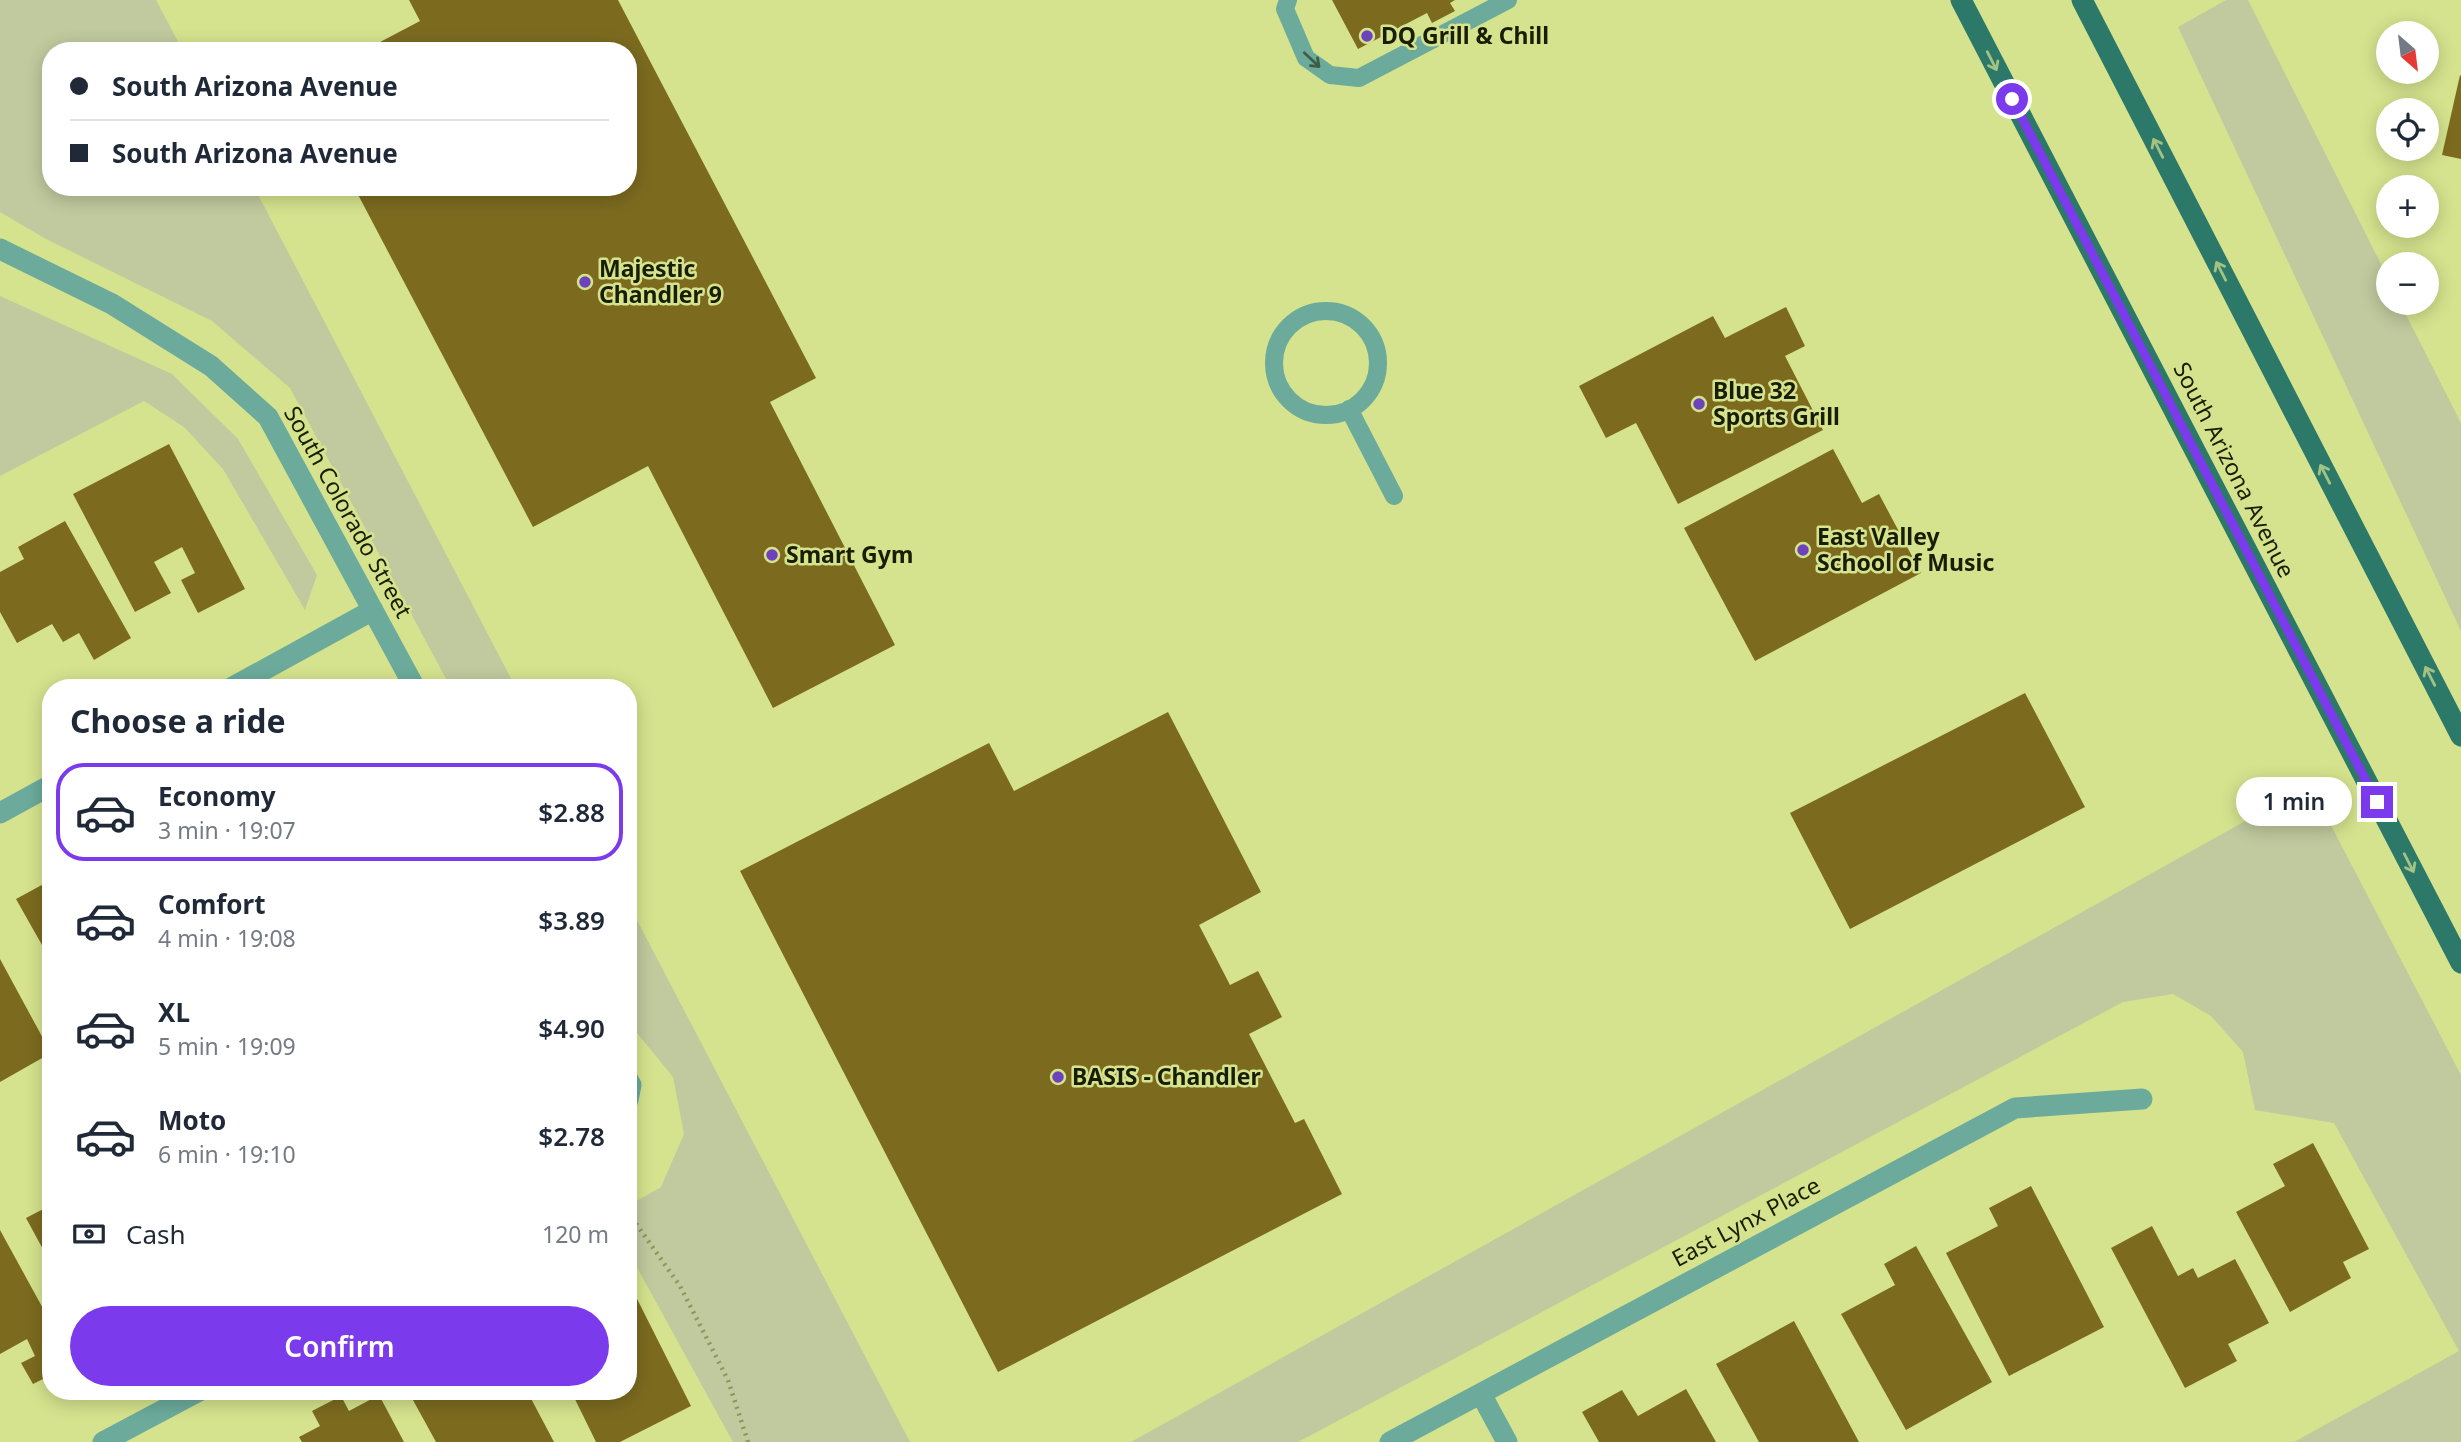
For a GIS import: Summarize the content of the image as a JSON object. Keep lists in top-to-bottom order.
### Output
{
  "streets": {
    "main road": ["South Arizona Avenue"],
    "street": ["South Colorado Street", "East Lynx Place"]
  },
  "places": [
    "DQ Grill & Chill",
    "Majestic Chandler 9",
    "Blue 32 Sports Grill",
    "East Valley School of Music",
    "Smart Gym",
    "BASIS - Chandler"
  ],
  "north": "bottom right",
  "page": {
    "map_buttons": ["+", "−"],
    "banner": ["South Arizona Avenue", "South Arizona Avenue"],
    "heading": "Choose a ride",
    "list": [
      {
        "name": "Economy",
        "note": "3 min · 19:07",
        "value": "$2.88"
      },
      {
        "name": "Comfort",
        "note": "4 min · 19:08",
        "value": "$3.89"
      },
      {
        "name": "XL",
        "note": "5 min · 19:09",
        "value": "$4.90"
      },
      {
        "name": "Moto",
        "note": "6 min · 19:10",
        "value": "$2.78"
      }
    ],
    "bubble": "1 min",
    "pay": ["Cash", "120 m"],
    "buttons": "Confirm"
  }
}
